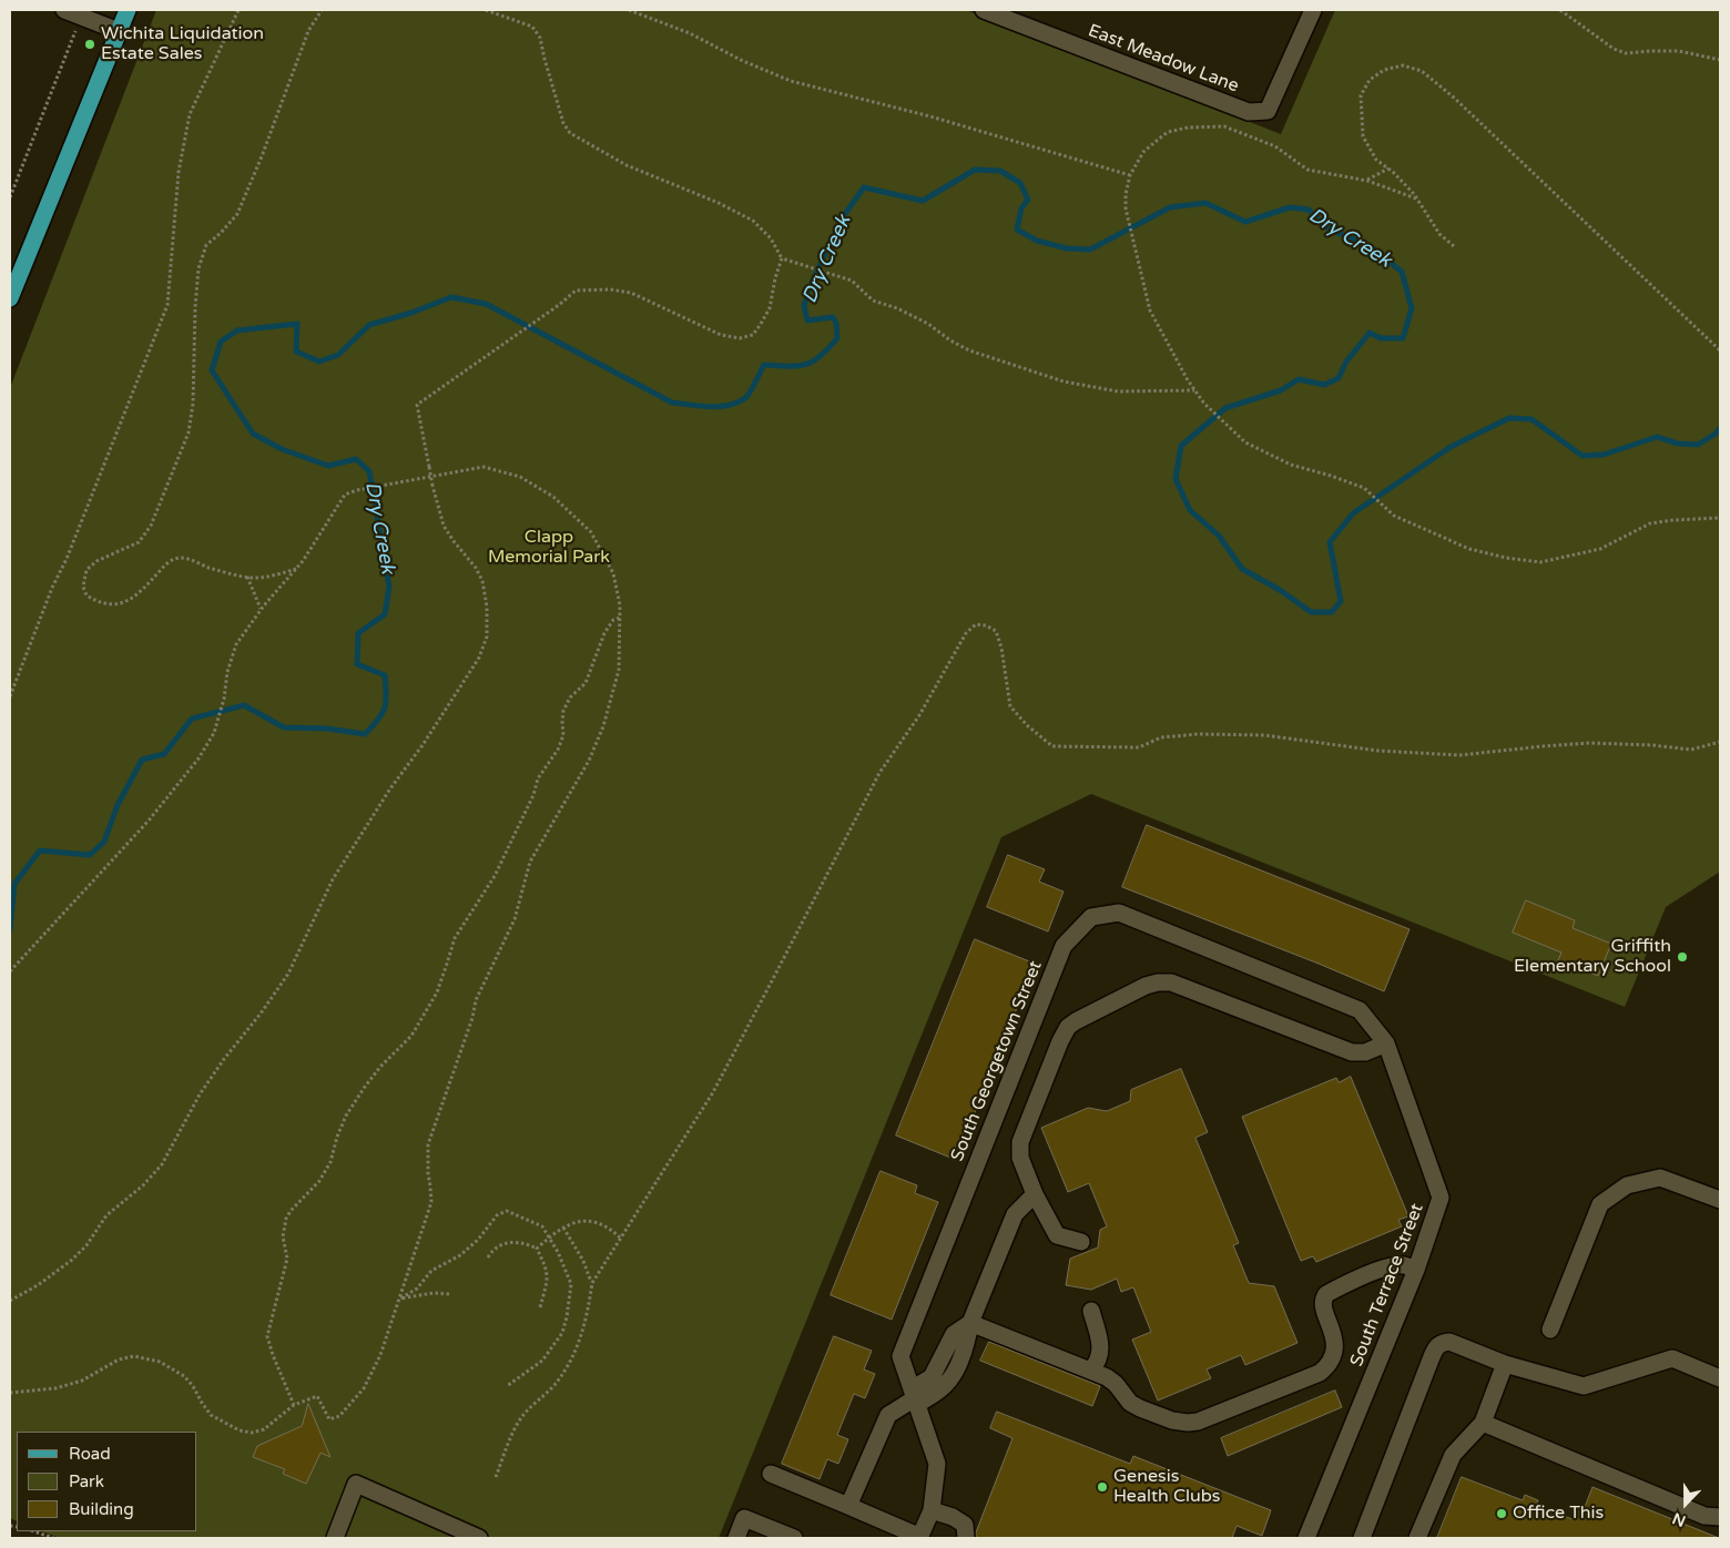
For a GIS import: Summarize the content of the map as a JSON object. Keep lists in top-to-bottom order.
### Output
{
  "streets": {
    "street": ["East Meadow Lane", "South Georgetown Street", "South Terrace Street"]
  },
  "crossings": [
    ["South Georgetown Street", "South Terrace Street"]
  ],
  "water": ["Dry Creek"],
  "parks": ["Clapp Memorial Park"],
  "places": [
    "Wichita Liquidation Estate Sales",
    "Griffith Elementary School",
    "Genesis Health Clubs",
    "Office This"
  ],
  "legend": ["Road", "Park", "Building"],
  "north": "bottom"
}
